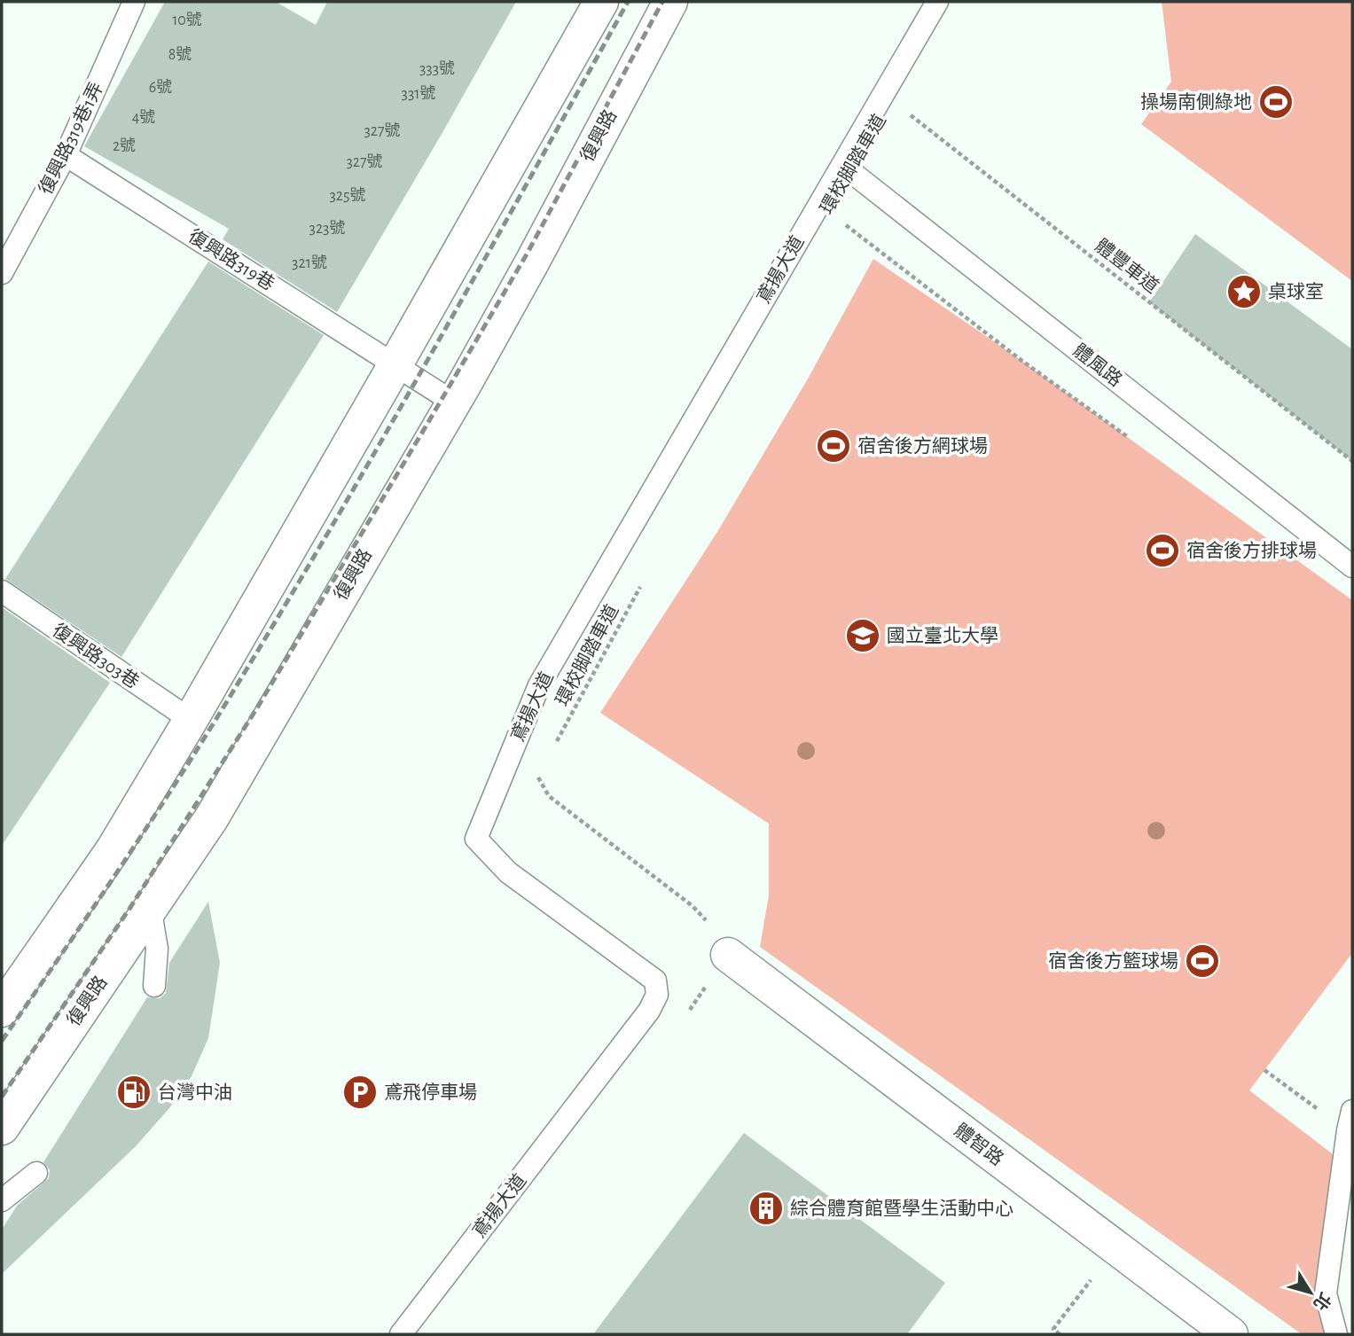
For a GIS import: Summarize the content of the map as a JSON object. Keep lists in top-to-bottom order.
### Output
{
  "streets": {
    "main road": ["復興路", "體智路"],
    "lane": [
      "復興路319巷1弄",
      "復興路319巷",
      "鳶揚大道",
      "體風路",
      "復興路303巷"
    ],
    "path": ["環校脚踏車道", "體豐車道"]
  },
  "crossings": [
    ["復興路", "復興路319巷"],
    ["復興路319巷1弄", "復興路319巷"],
    ["體豐車道", "鳶揚大道"],
    ["鳶揚大道", "體風路"]
  ],
  "places": {
    "sports": [
      "操場南側綠地",
      "宿舍後方網球場",
      "宿舍後方排球場",
      "宿舍後方籃球場"
    ],
    "place": ["桌球室"],
    "school or university": ["國立臺北大學"],
    "fuel station": ["台灣中油"],
    "parking": ["鳶飛停車場"],
    "building": ["綜合體育館暨學生活動中心"]
  },
  "house_numbers": [
    "10號",
    "8號",
    "333號",
    "6號",
    "331號",
    "4號",
    "327號",
    "2號",
    "327號",
    "325號",
    "323號",
    "321號"
  ],
  "north": "bottom right"
}
